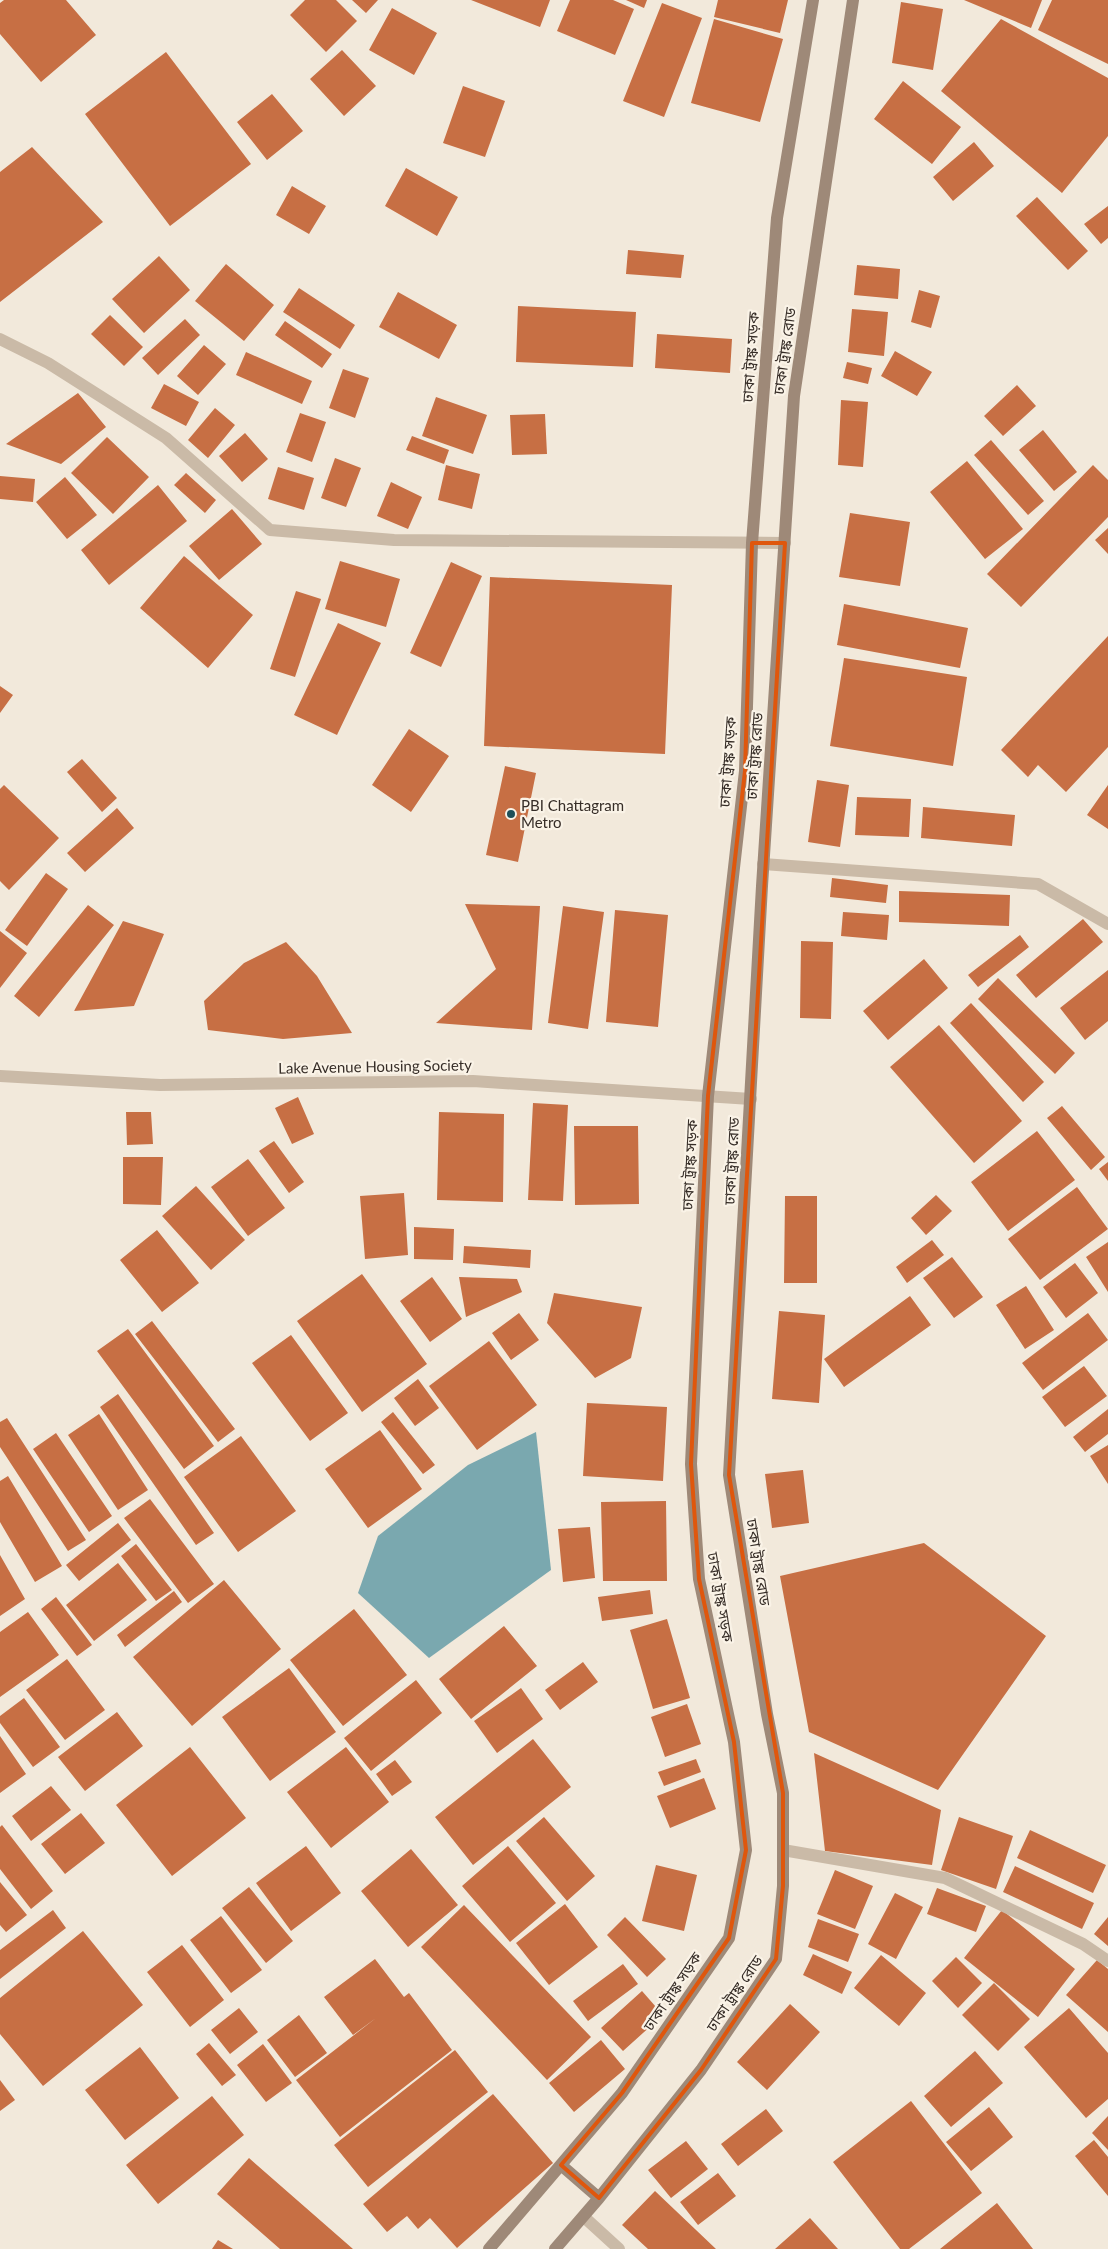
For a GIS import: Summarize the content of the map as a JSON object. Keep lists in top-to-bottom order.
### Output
{
  "streets": {
    "main road": ["ঢাকা ট্রাঙ্ক রোড", "ঢাকা ট্রাঙ্ক সড়ক"],
    "street": ["Lake Avenue Housing Society"]
  },
  "crossings": [
    ["ঢাকা ট্রাঙ্ক রোড", "Lake Avenue Housing Society"],
    ["ঢাকা ট্রাঙ্ক সড়ক", "Lake Avenue Housing Society"]
  ],
  "places": ["PBI Chattagram Metro"]
}
